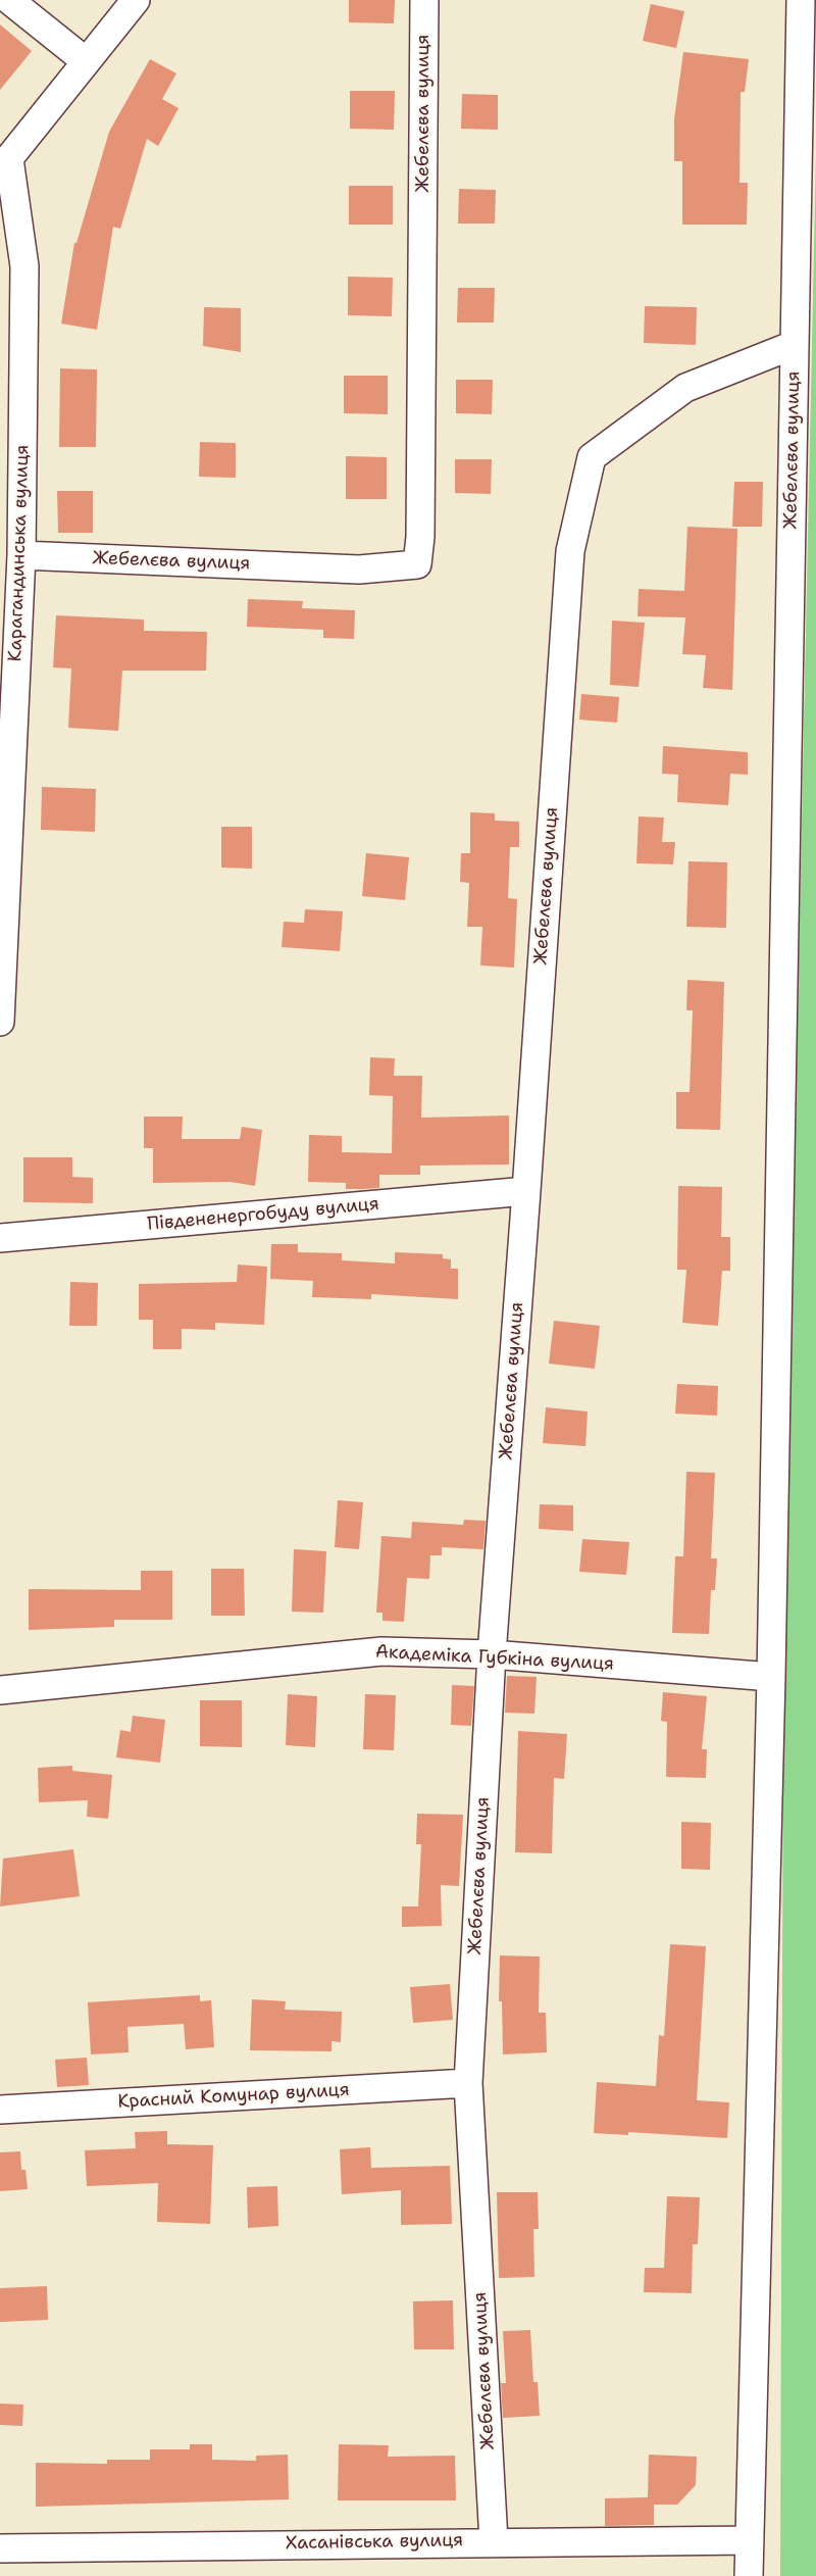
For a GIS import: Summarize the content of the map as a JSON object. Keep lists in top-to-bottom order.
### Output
{
  "streets": {
    "street": [
      "Жебелєва вулиця",
      "Карагандинська вулиця",
      "Південенергобуду вулиця",
      "Академіка Губкіна вулиця",
      "Красний Комунар вулиця",
      "Хасанівська вулиця"
    ]
  },
  "crossings": [
    ["Жебелєва вулиця", "Карагандинська вулиця"],
    ["Жебелєва вулиця", "Південенергобуду вулиця"],
    ["Жебелєва вулиця", "Академіка Губкіна вулиця"],
    ["Жебелєва вулиця", "Красний Комунар вулиця"],
    ["Жебелєва вулиця", "Хасанівська вулиця"]
  ]
}
